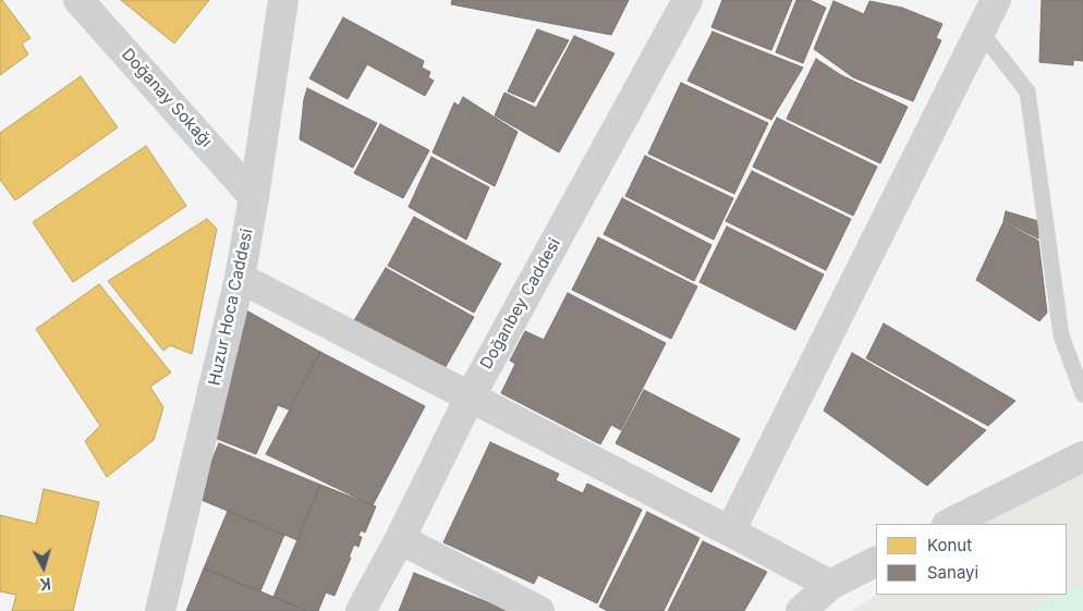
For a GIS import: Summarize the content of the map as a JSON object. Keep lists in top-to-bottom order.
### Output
{
  "streets": {
    "street": ["Doğanay Sokağı", "Doğanbey Caddesi", "Huzur Hoca Caddesi"]
  },
  "crossings": [
    ["Doğanay Sokağı", "Huzur Hoca Caddesi"]
  ],
  "legend": ["Konut", "Sanayi"],
  "north": "bottom"
}
